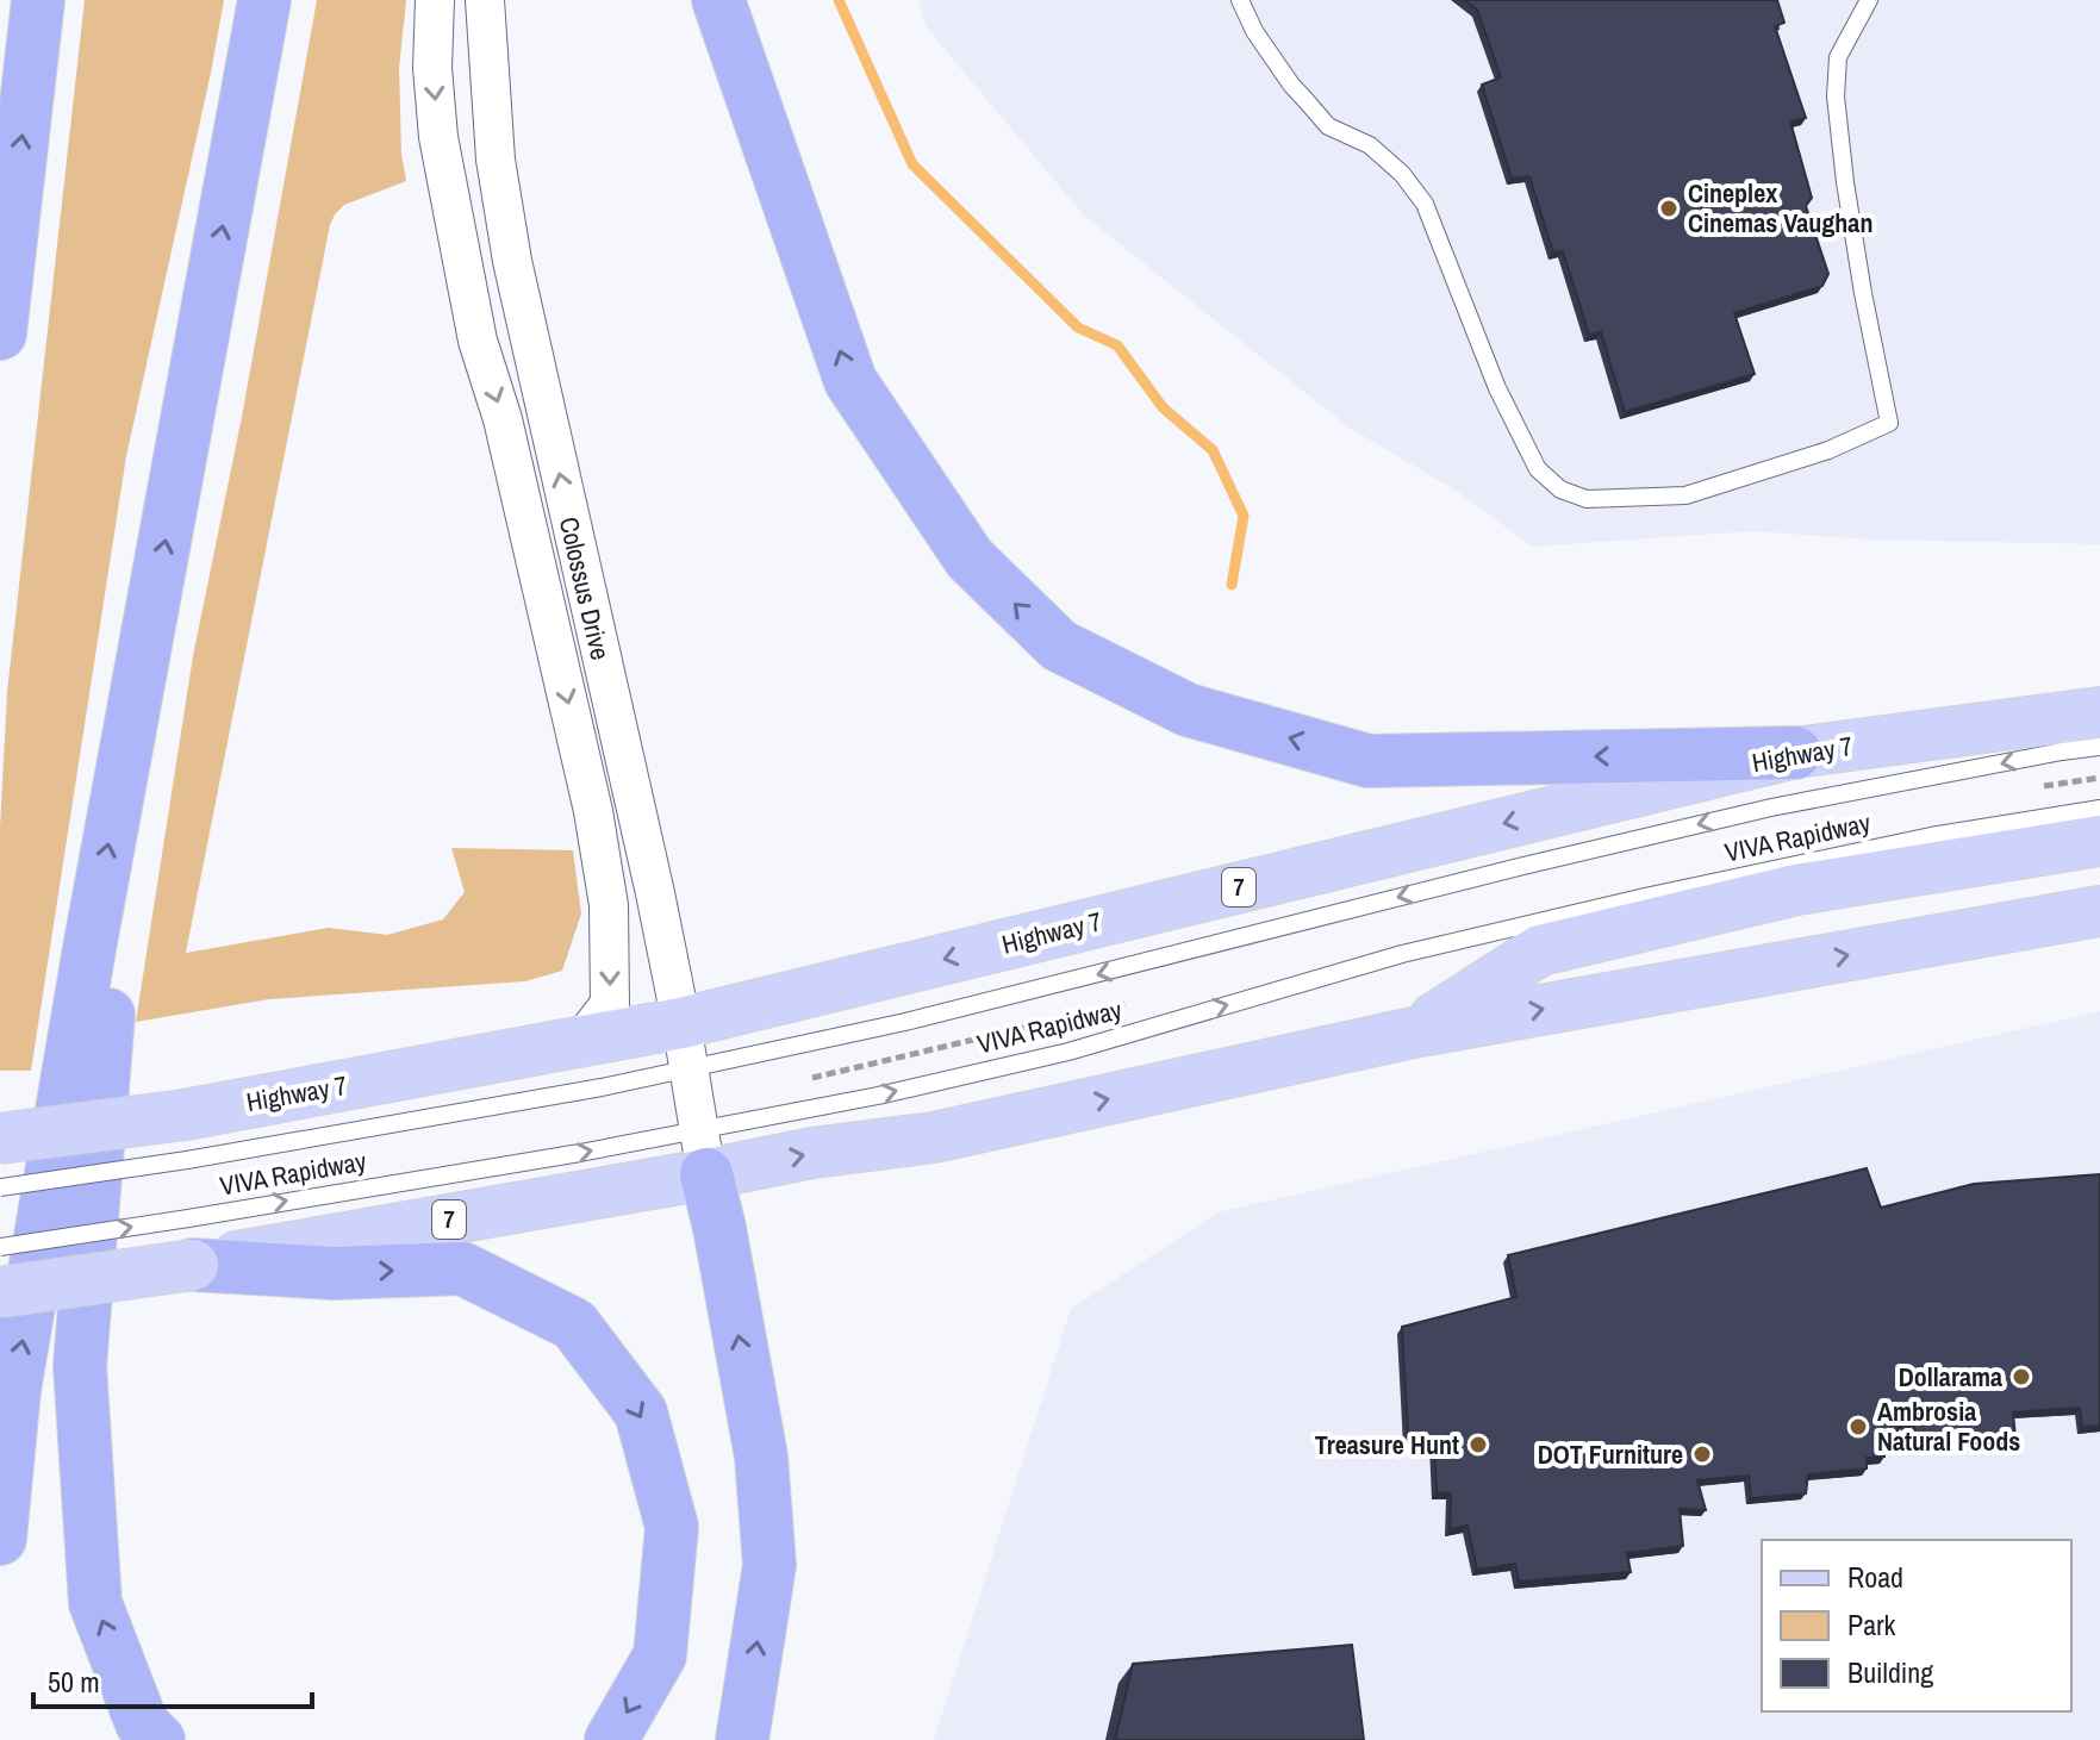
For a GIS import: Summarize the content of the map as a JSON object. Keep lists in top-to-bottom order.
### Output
{
  "streets": {
    "main road": ["Highway 7", "7"],
    "street": ["Colossus Drive"],
    "lane": ["VIVA Rapidway"]
  },
  "crossings": [
    ["Colossus Drive", "Highway 7"],
    ["Colossus Drive", "VIVA Rapidway"],
    ["Colossus Drive", "7"],
    ["Highway 7", "VIVA Rapidway"],
    ["VIVA Rapidway", "7"]
  ],
  "places": [
    "Cineplex Cinemas Vaughan",
    "Dollarama",
    "Ambrosia Natural Foods",
    "Treasure Hunt",
    "DOT Furniture"
  ],
  "legend": ["Road", "Park", "Building"],
  "scale_bar": "50 m"
}
